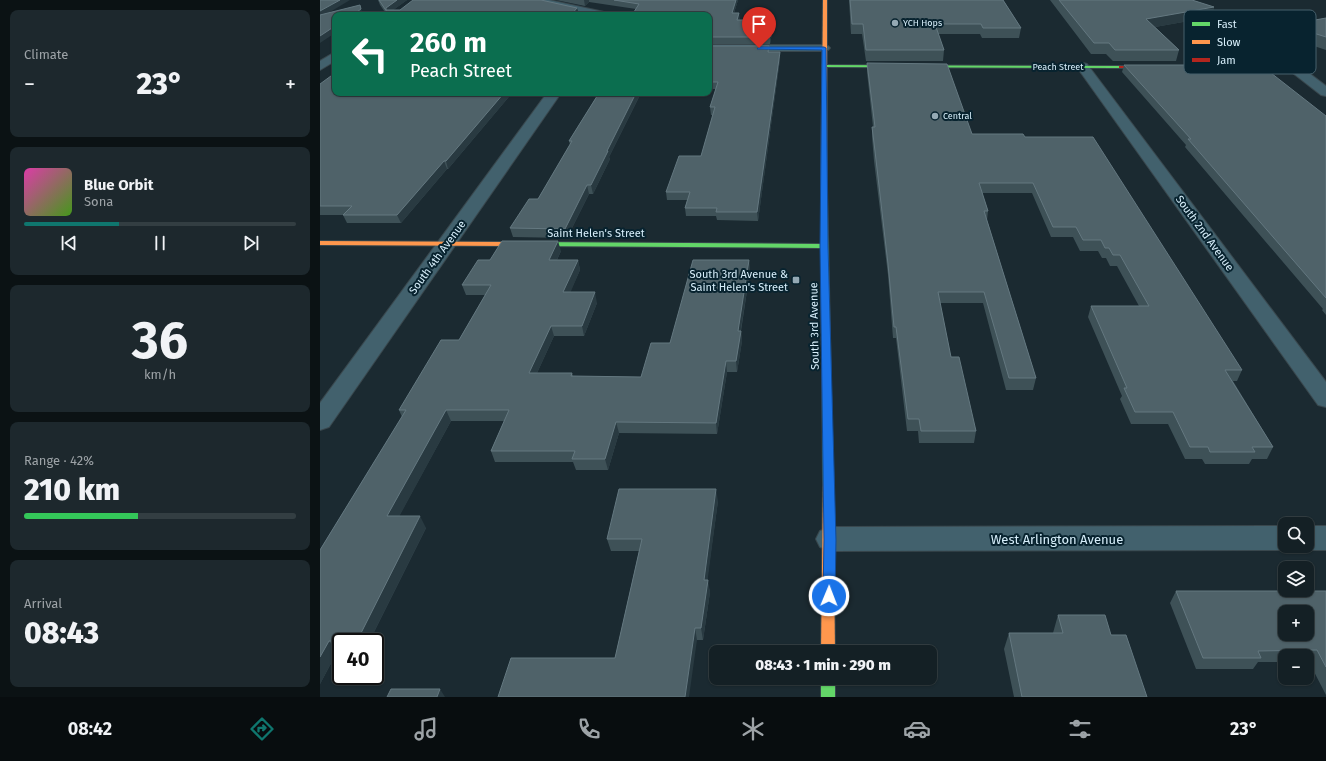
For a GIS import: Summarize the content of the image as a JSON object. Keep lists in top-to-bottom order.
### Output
{
  "streets": {
    "street": [
      "Peach Street",
      "Saint Helen's Street",
      "South 2nd Avenue",
      "South 4th Avenue",
      "South 3rd Avenue",
      "West Arlington Avenue"
    ]
  },
  "crossings": [
    ["Peach Street", "South 2nd Avenue"],
    ["Peach Street", "South 3rd Avenue"],
    ["Saint Helen's Street", "South 4th Avenue"],
    ["Saint Helen's Street", "South 3rd Avenue"],
    ["South 3rd Avenue", "West Arlington Avenue"]
  ],
  "places": {
    "other": ["YCH Hops", "Central"],
    "transit": ["South 3rd Avenue & Saint Helen's Street"]
  },
  "legend": ["Fast", "Slow", "Jam"],
  "page": {
    "tile": [
      "Climate",
      ["36", "km/h"],
      ["Range · 42%", "210 km"],
      ["Arrival", "08:43"]
    ],
    "turn": ["260 m", "Peach Street"],
    "heat": ["−", "23°", "+"],
    "song": ["Blue Orbit", "Sona"],
    "map_buttons": ["+", "−"],
    "limit": "40",
    "trip": "08:43 · 1 min · 290 m",
    "tabs": ["08:42", "23°"]
  }
}
